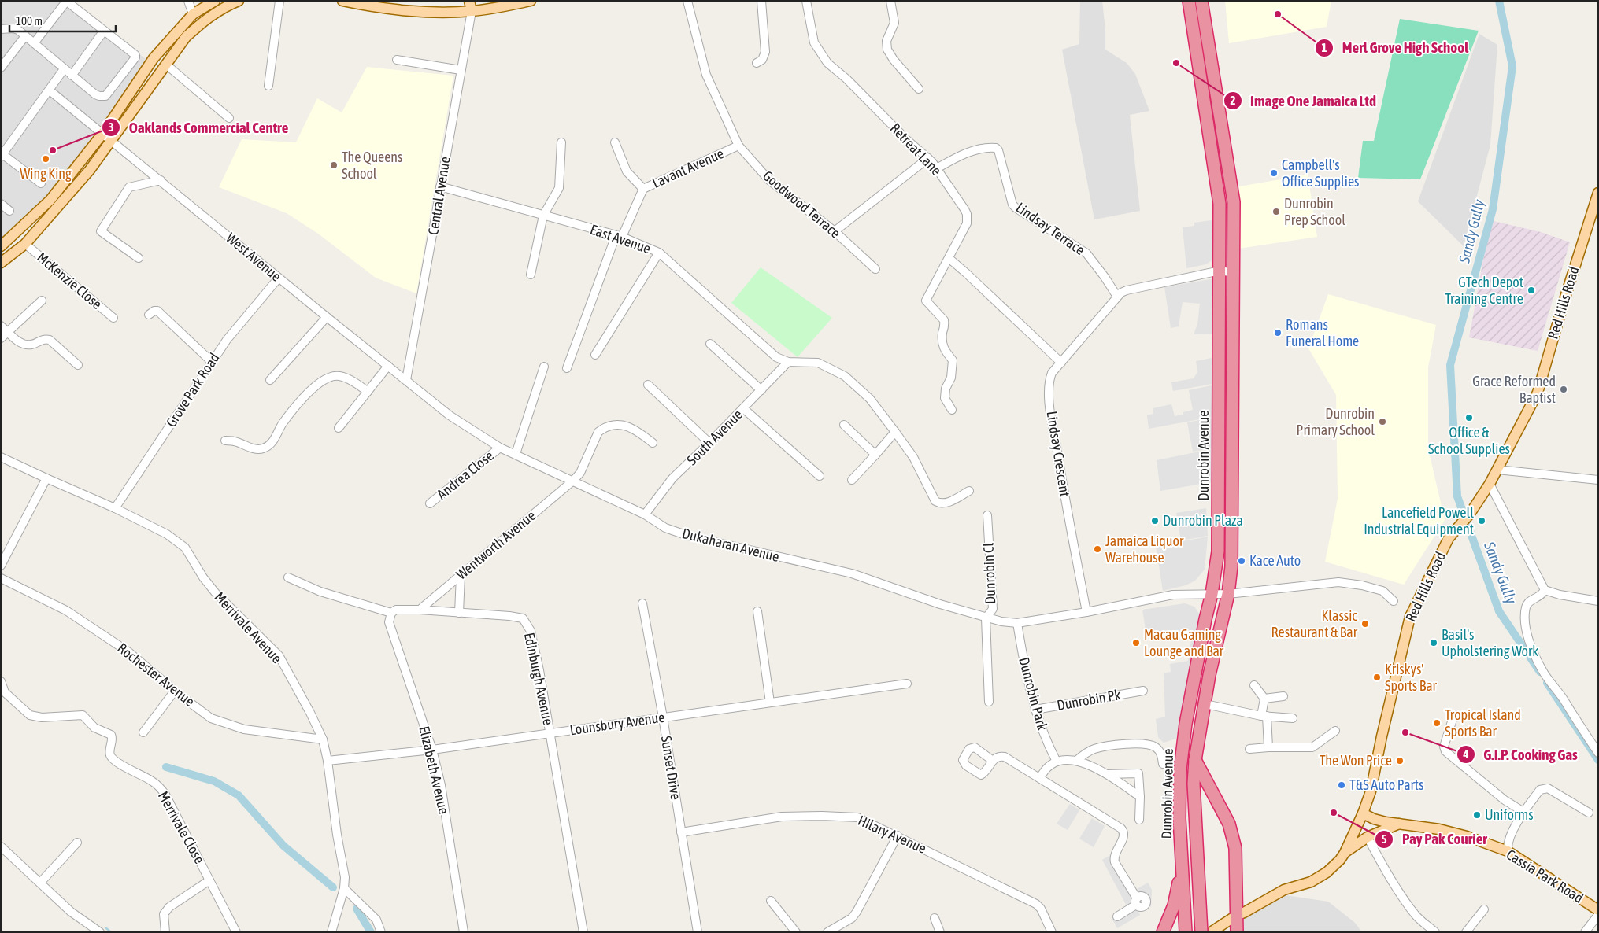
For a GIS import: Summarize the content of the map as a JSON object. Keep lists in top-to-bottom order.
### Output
{
  "streets": {
    "highway": ["Dunrobin Avenue"],
    "main road": ["Red Hills Road", "Cassia Park Road"],
    "street": [
      "Retreat Lane",
      "Lavant Avenue",
      "Central Avenue",
      "Goodwood Terrace",
      "Lindsay Terrace",
      "East Avenue",
      "West Avenue",
      "McKenzie Close",
      "Grove Park Road",
      "South Avenue",
      "Lindsay Crescent",
      "Andrea Close",
      "Wentworth Avenue",
      "Dukaharan Avenue",
      "Dunrobin Cl",
      "Merrivale Avenue",
      "Rochester Avenue",
      "Edinburgh Avenue",
      "Dunrobin Park",
      "Dunrobin Pk",
      "Lounsbury Avenue",
      "Sunset Drive",
      "Elizabeth Avenue",
      "Merrivale Close",
      "Hilary Avenue"
    ]
  },
  "crossings": [
    ["Retreat Lane", "Lindsay Terrace"],
    ["Lavant Avenue", "Goodwood Terrace"],
    ["Lavant Avenue", "East Avenue"],
    ["Central Avenue", "East Avenue"],
    ["Central Avenue", "West Avenue"],
    ["Central Avenue", "Dukaharan Avenue"],
    ["Lindsay Terrace", "Lindsay Crescent"],
    ["East Avenue", "South Avenue"],
    ["West Avenue", "Grove Park Road"],
    ["West Avenue", "Dukaharan Avenue"],
    ["Red Hills Road", "Dunrobin Avenue"],
    ["Red Hills Road", "Cassia Park Road"],
    ["Grove Park Road", "Merrivale Avenue"],
    ["South Avenue", "Dukaharan Avenue"],
    ["Lindsay Crescent", "Dunrobin Avenue"],
    ["Lindsay Crescent", "Dukaharan Avenue"],
    ["Andrea Close", "Dukaharan Avenue"],
    ["Wentworth Avenue", "Dukaharan Avenue"],
    ["Wentworth Avenue", "Edinburgh Avenue"],
    ["Dukaharan Avenue", "Dunrobin Cl"],
    ["Dukaharan Avenue", "Dunrobin Park"],
    ["Merrivale Avenue", "Rochester Avenue"],
    ["Merrivale Avenue", "Lounsbury Avenue"],
    ["Edinburgh Avenue", "Lounsbury Avenue"],
    ["Edinburgh Avenue", "Elizabeth Avenue"],
    ["Dunrobin Park", "Dunrobin Pk"],
    ["Lounsbury Avenue", "Sunset Drive"],
    ["Lounsbury Avenue", "Elizabeth Avenue"],
    ["Sunset Drive", "Hilary Avenue"]
  ],
  "water": ["Sandy Gully"],
  "places": [
    "Merl Grove High School",
    "Image One Jamaica Ltd",
    "Oaklands Commercial Centre",
    "Wing King",
    "The Queens School",
    "Campbell's Office Supplies",
    "Dunrobin Prep School",
    "GTech Depot Training Centre",
    "Romans Funeral Home",
    "Grace Reformed Baptist",
    "Office & School Supplies",
    "Dunrobin Primary School",
    "Dunrobin Plaza",
    "Lancefield Powell Industrial Equipment",
    "Jamaica Liquor Warehouse",
    "Kace Auto",
    "Klassic Restaurant & Bar",
    "Macau Gaming Lounge and Bar",
    "Basil's Upholstering Work",
    "Kriskys' Sports Bar",
    "Tropical Island Sports Bar",
    "G.I.P. Cooking Gas",
    "The Won Price",
    "T&S Auto Parts",
    "Pay Pak Courier",
    "Uniforms"
  ],
  "scale_bar": "100 m"
}
